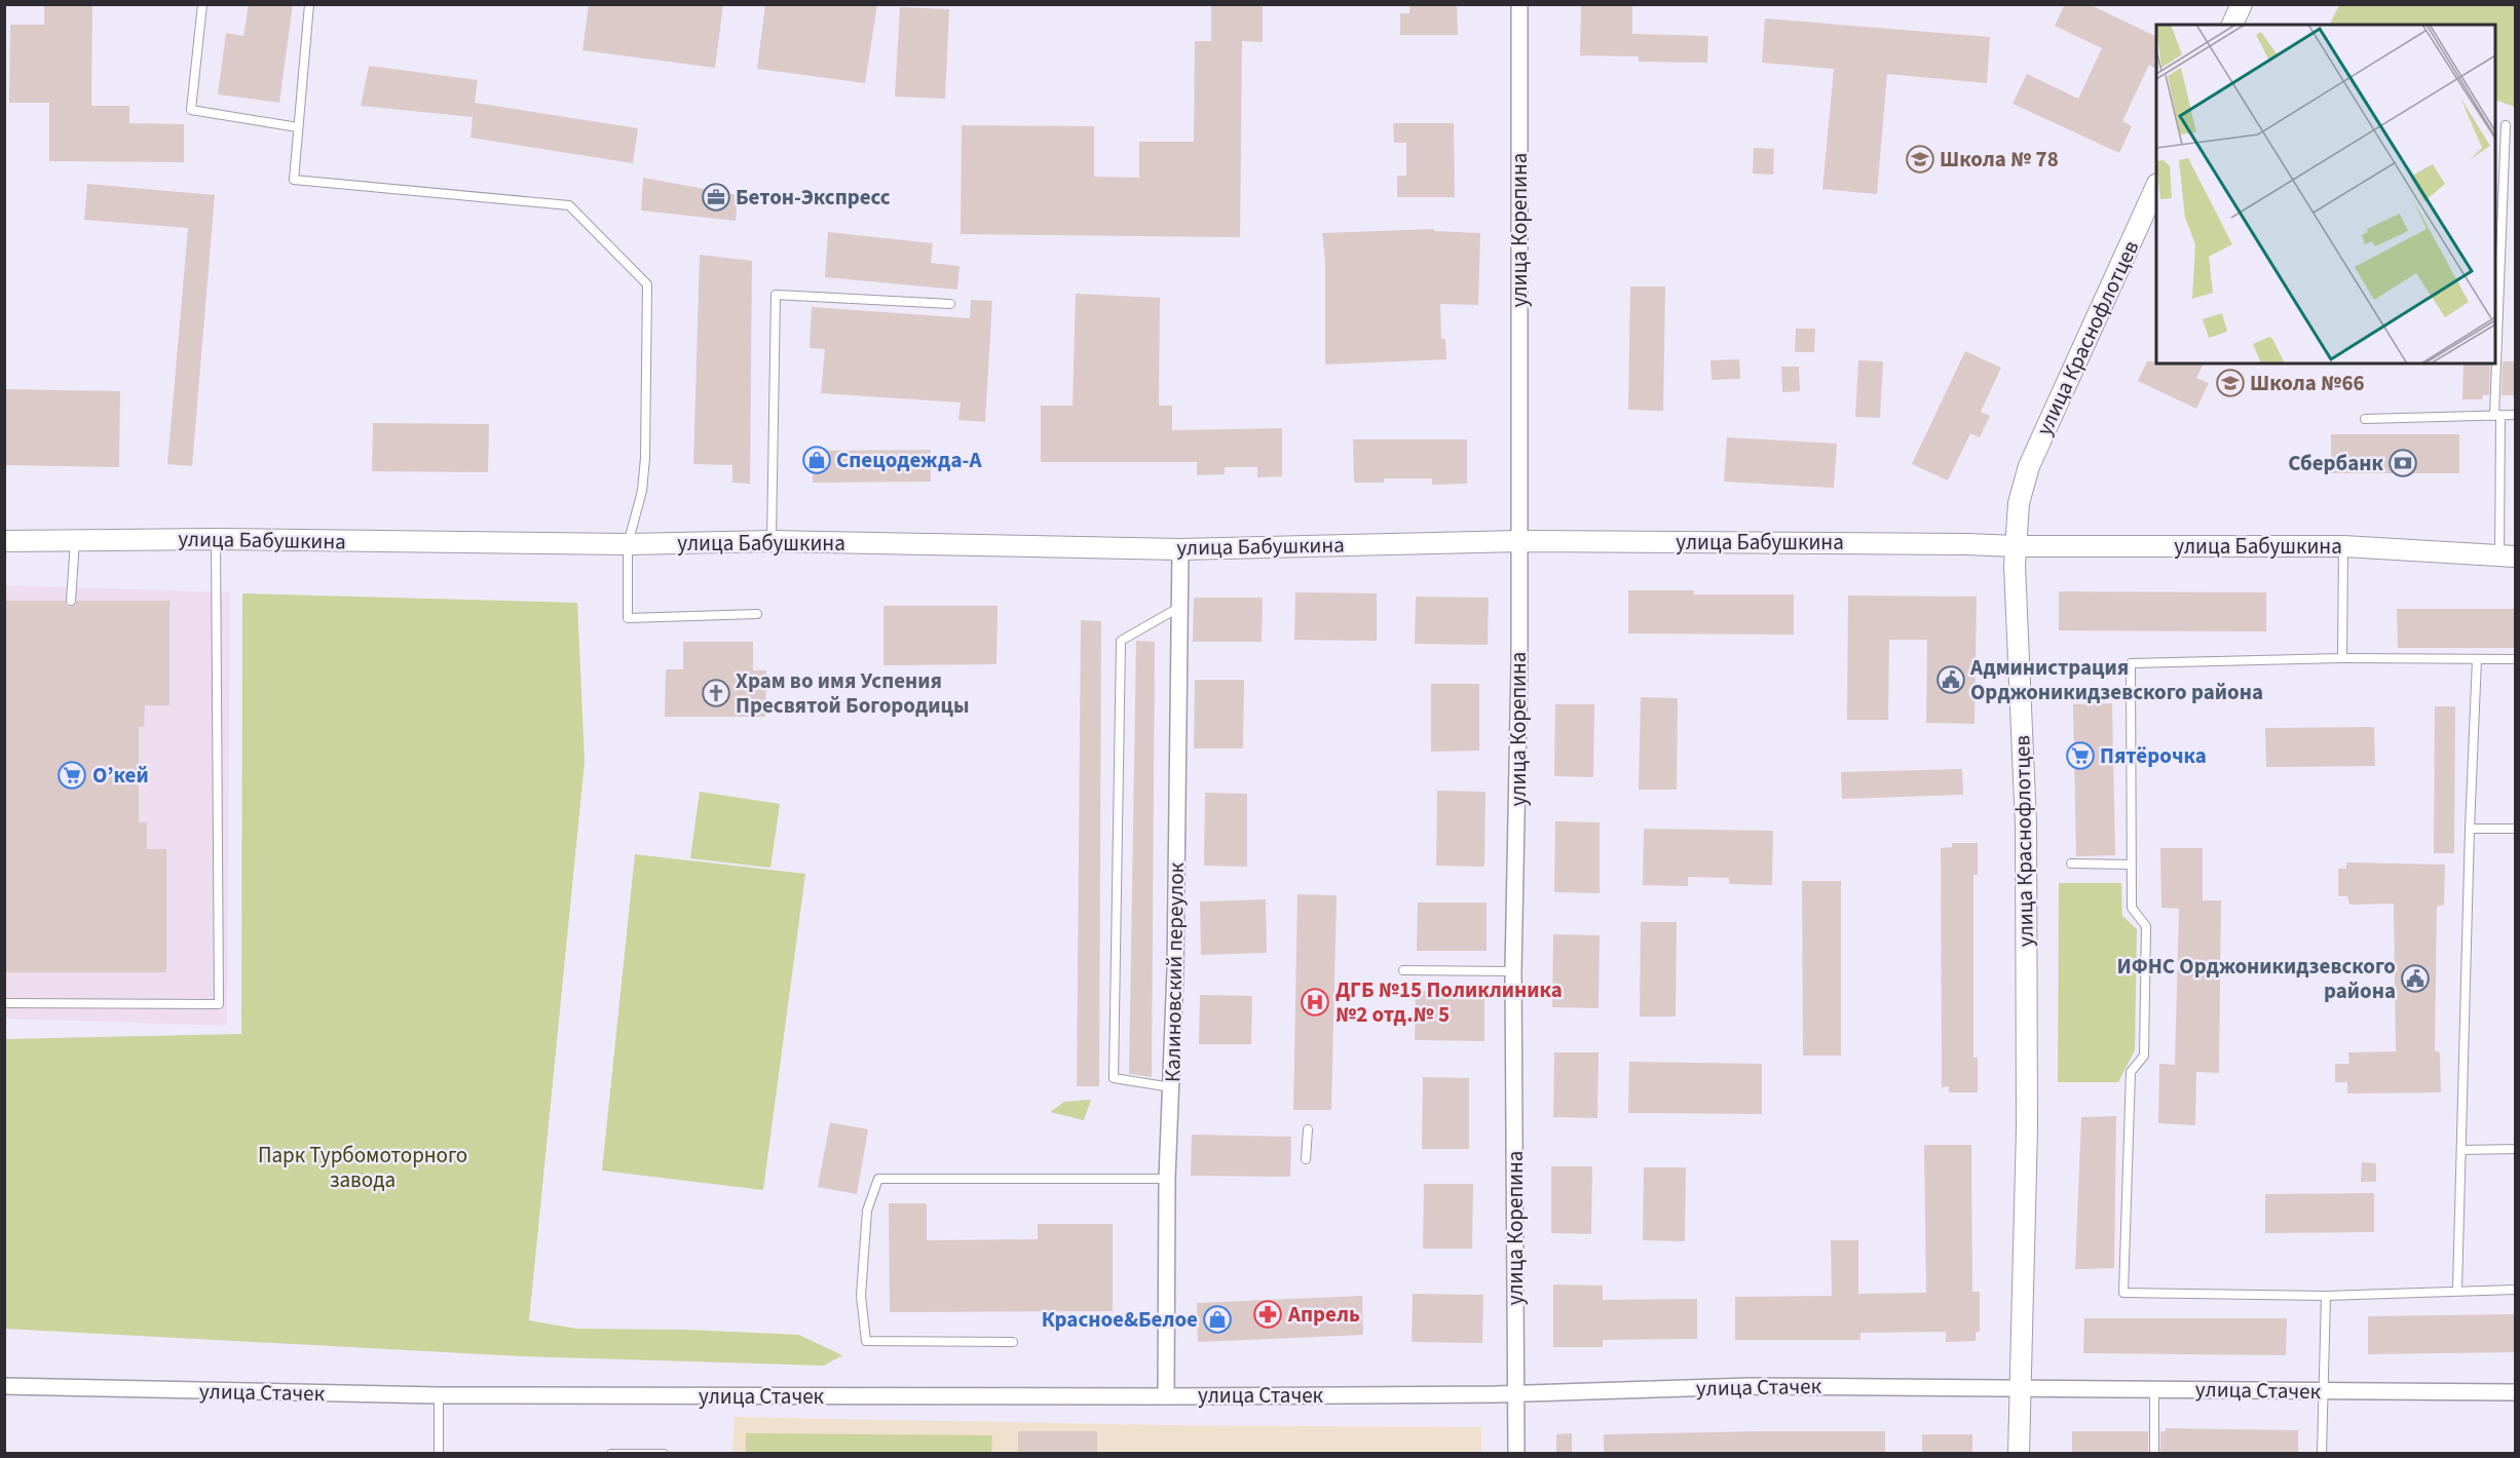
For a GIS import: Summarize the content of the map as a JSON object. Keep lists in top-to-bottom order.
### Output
{
  "streets": {
    "street": [
      "улица Корепина",
      "улица Краснофлотцев",
      "улица Бабушкина",
      "Калиновский переулок",
      "улица Стачек"
    ]
  },
  "crossings": [
    ["улица Корепина", "улица Бабушкина"],
    ["улица Корепина", "улица Стачек"],
    ["улица Краснофлотцев", "улица Бабушкина"],
    ["улица Краснофлотцев", "улица Стачек"],
    ["улица Бабушкина", "Калиновский переулок"],
    ["Калиновский переулок", "улица Стачек"]
  ],
  "parks": ["Парк Турбомоторного завода"],
  "places": {
    "school or university": ["Школа № 78", "Школа №66"],
    "office": ["Бетон-Экспресс"],
    "shop": ["Спецодежда-А", "Красное&Белое"],
    "bank": ["Сбербанк"],
    "public building": ["Администрация Орджоникидзевского района", "ИФНС Орджоникидзевского района"],
    "church": ["Храм во имя Успения Пресвятой Богородицы"],
    "supermarket": ["Пятёрочка", "О’кей"],
    "hospital": ["ДГБ №15 Поликлиника №2 отд.№ 5"],
    "pharmacy": ["Апрель"]
  }
}
